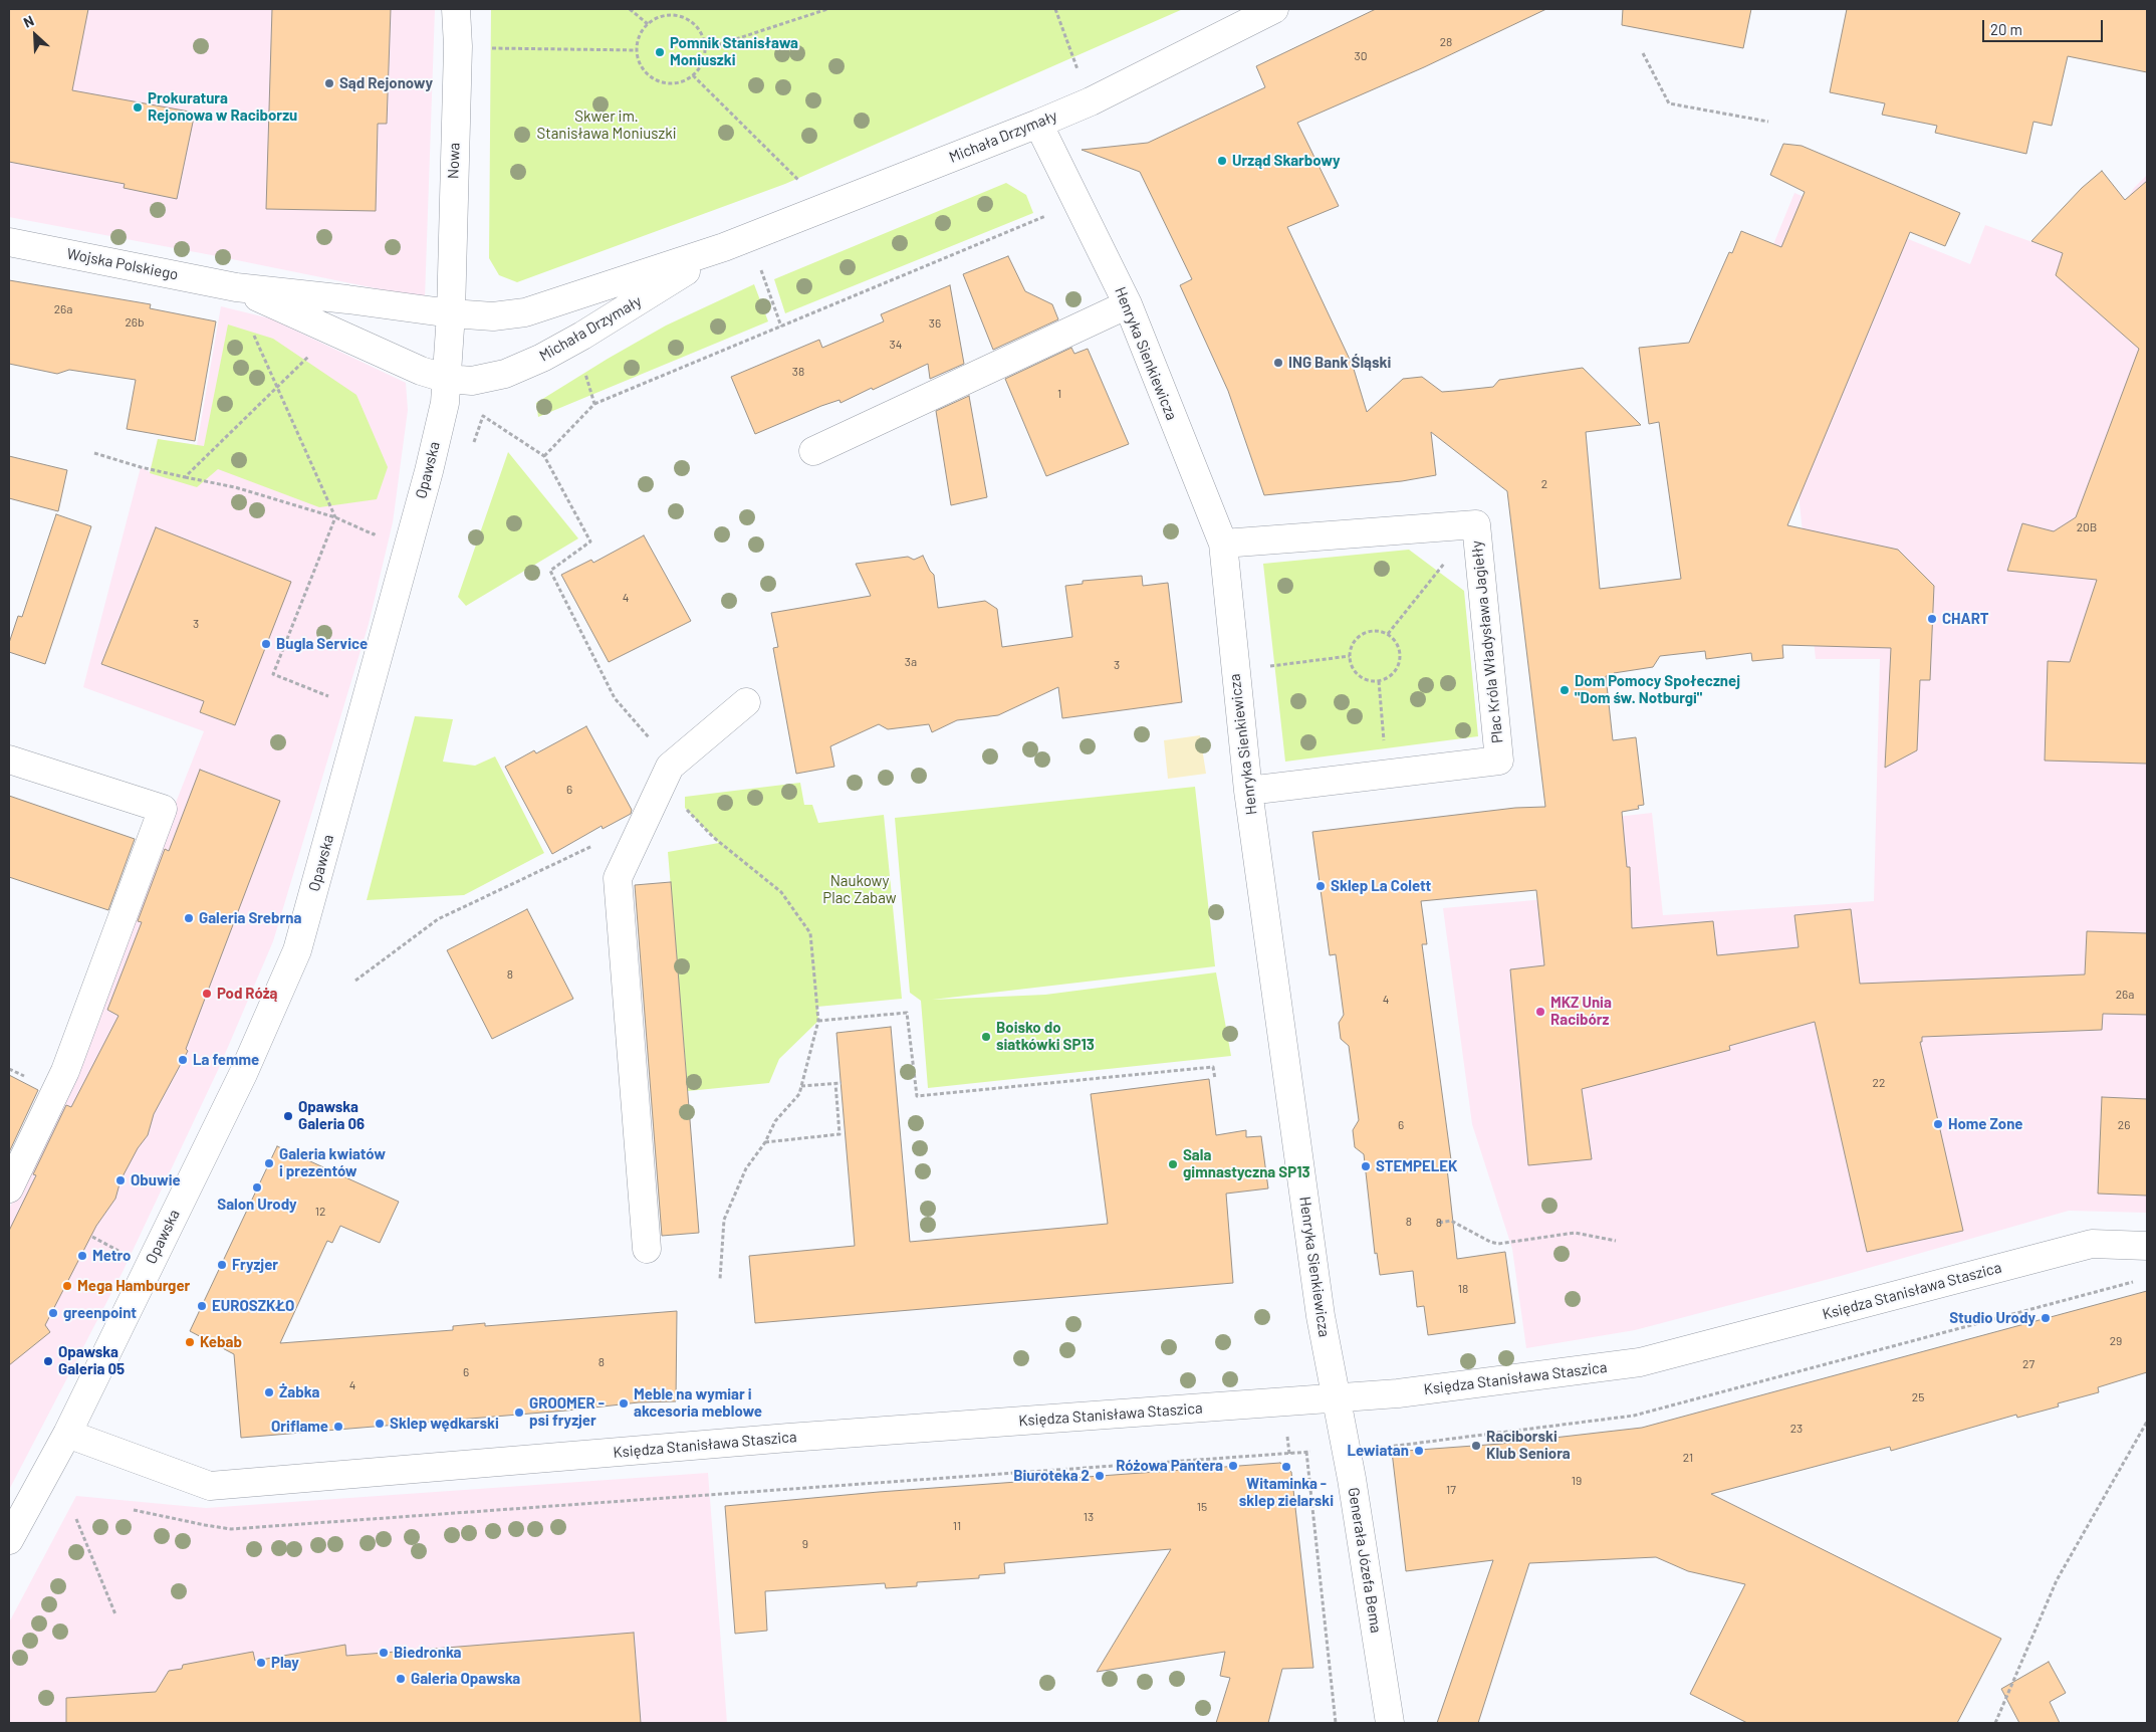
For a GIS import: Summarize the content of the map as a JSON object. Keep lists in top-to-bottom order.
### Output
{
  "streets": {
    "street": [
      "Michała Drzymały",
      "Nowa",
      "Wojska Polskiego",
      "Henryka Sienkiewicza",
      "Opawska",
      "Plac Króla Władysława Jagiełły",
      "Księdza Stanisława Staszica",
      "Generała Józefa Bema"
    ]
  },
  "crossings": [
    ["Michała Drzymały", "Nowa"],
    ["Michała Drzymały", "Wojska Polskiego"],
    ["Michała Drzymały", "Henryka Sienkiewicza"],
    ["Michała Drzymały", "Opawska"],
    ["Nowa", "Wojska Polskiego"],
    ["Nowa", "Opawska"],
    ["Wojska Polskiego", "Opawska"],
    ["Henryka Sienkiewicza", "Plac Króla Władysława Jagiełły"],
    ["Henryka Sienkiewicza", "Księdza Stanisława Staszica"],
    ["Henryka Sienkiewicza", "Generała Józefa Bema"],
    ["Opawska", "Księdza Stanisława Staszica"],
    ["Księdza Stanisława Staszica", "Generała Józefa Bema"]
  ],
  "parks": ["Skwer im. Stanisława Moniuszki", "Naukowy Plac Zabaw"],
  "places": [
    "Pomnik Stanisława Moniuszki",
    "Sąd Rejonowy",
    "Prokuratura Rejonowa w Raciborzu",
    "Urząd Skarbowy",
    "ING Bank Śląski",
    "CHART",
    "Bugla Service",
    "Dom Pomocy Społecznej \"Dom św. Notburgi\"",
    "Sklep La Colett",
    "Galeria Srebrna",
    "Pod Różą",
    "MKZ Unia Racibórz",
    "Boisko do siatkówki SP13",
    "La femme",
    "Opawska Galeria 06",
    "Home Zone",
    "Galeria kwiatów i prezentów",
    "Sala gimnastyczna SP13",
    "STEMPELEK",
    "Obuwie",
    "Salon Urody",
    "Metro",
    "Fryzjer",
    "Mega Hamburger",
    "EUROSZKŁO",
    "greenpoint",
    "Studio Urody",
    "Kebab",
    "Opawska Galeria 05",
    "Żabka",
    "Meble na wymiar i akcesoria meblowe",
    "GROOMER - psi fryzjer",
    "Sklep wędkarski",
    "Oriflame",
    "Raciborski Klub Seniora",
    "Lewiatan",
    "Różowa Pantera",
    "Witaminka - sklep zielarski",
    "Biuroteka 2",
    "Biedronka",
    "Play",
    "Galeria Opawska"
  ],
  "house_numbers": [
    "28",
    "30",
    "26a",
    "26b",
    "36",
    "34",
    "38",
    "1",
    "2",
    "20B",
    "4",
    "3",
    "3a",
    "3",
    "6",
    "8",
    "26a",
    "4",
    "22",
    "6",
    "26",
    "12",
    "8",
    "8",
    "18",
    "29",
    "8",
    "27",
    "6",
    "4",
    "25",
    "23",
    "21",
    "19",
    "17",
    "15",
    "13",
    "11",
    "9"
  ],
  "scale_bar": "20 m",
  "north": "top left"
}
